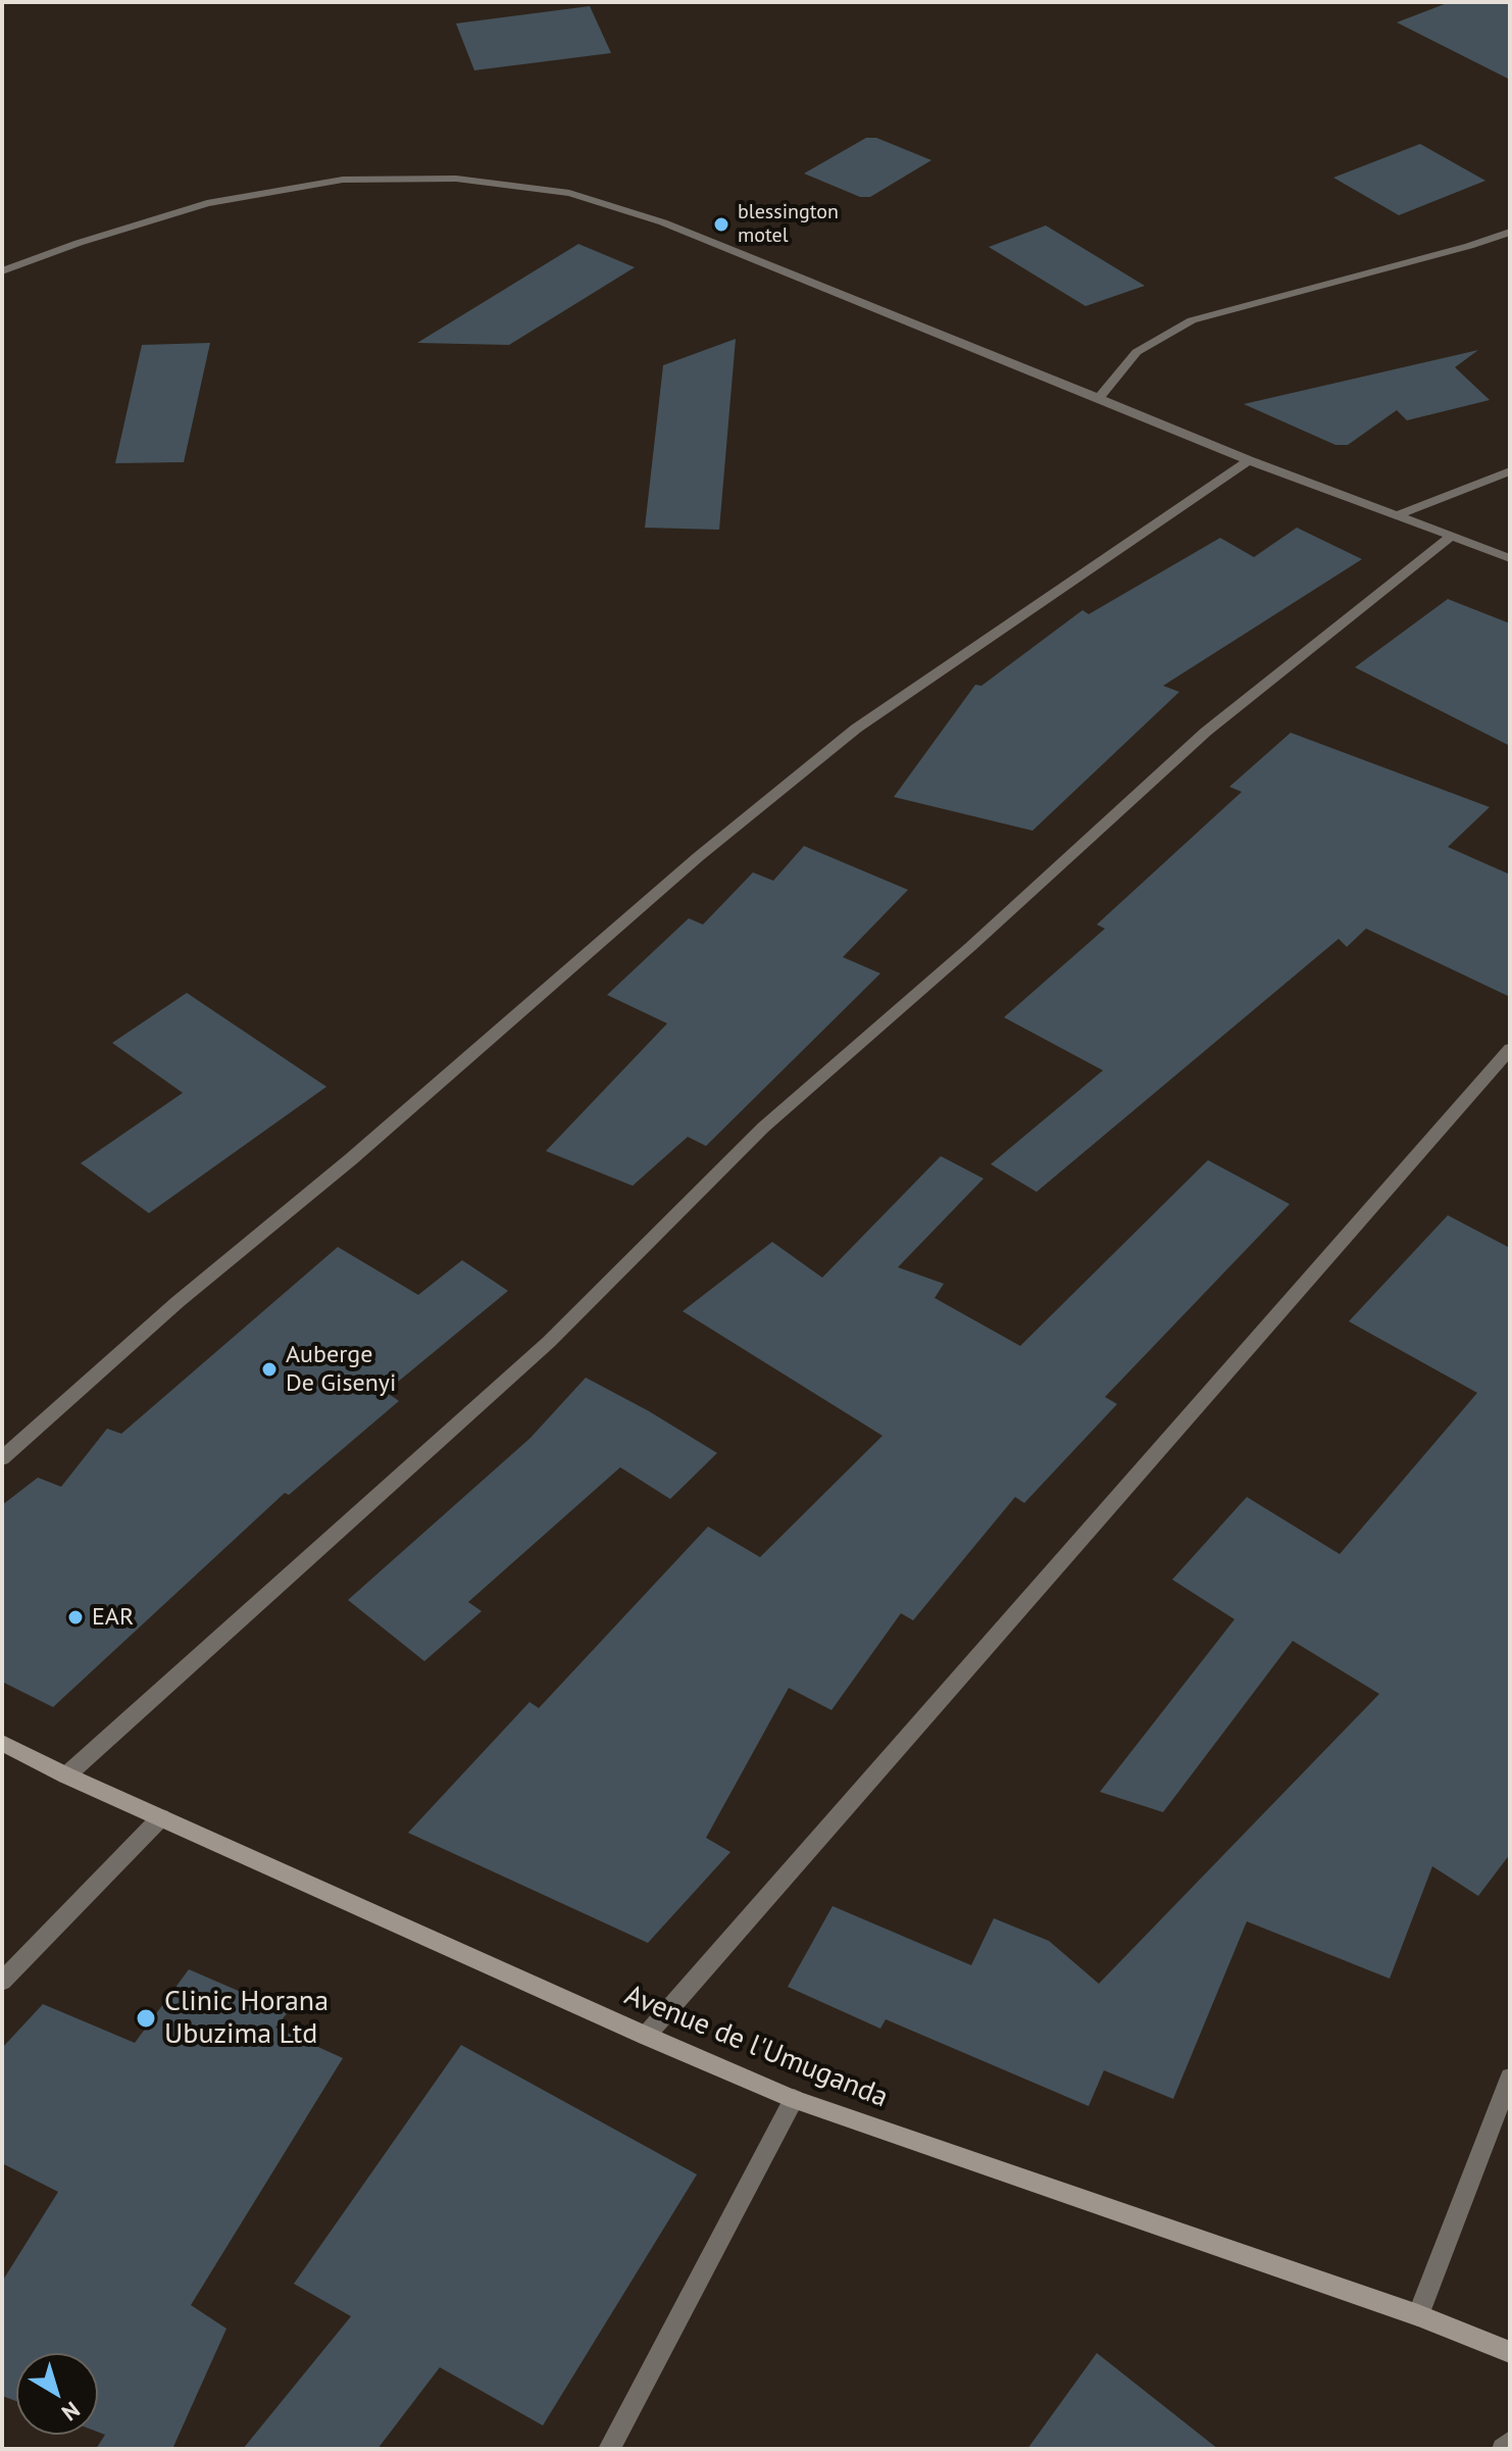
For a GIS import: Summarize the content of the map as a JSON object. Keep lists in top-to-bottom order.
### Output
{
  "streets": {
    "street": ["Avenue de l'Umuganda"]
  },
  "places": [
    "blessington motel",
    "Auberge De Gisenyi",
    "EAR",
    "Clinic Horana Ubuzima Ltd"
  ],
  "north": "bottom right"
}
